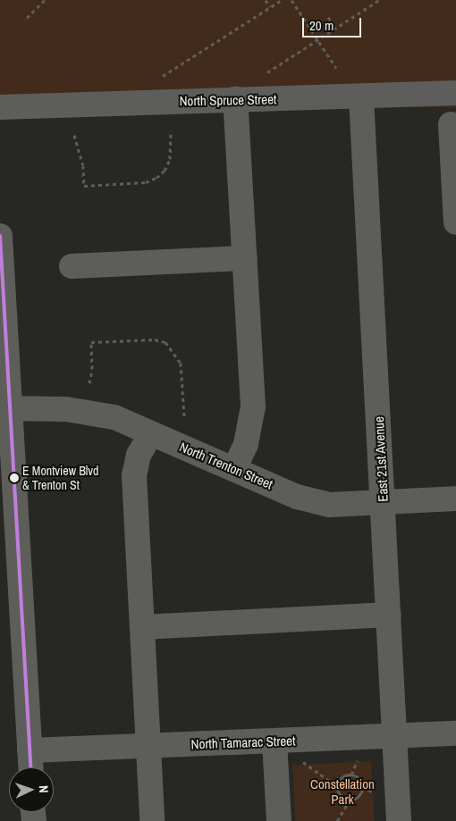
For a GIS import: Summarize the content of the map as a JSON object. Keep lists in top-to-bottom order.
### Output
{
  "streets": {
    "street": [
      "North Spruce Street",
      "East 21st Avenue",
      "North Trenton Street",
      "North Tamarac Street"
    ]
  },
  "crossings": [
    ["North Spruce Street", "East 21st Avenue"],
    ["East 21st Avenue", "North Trenton Street"],
    ["East 21st Avenue", "North Tamarac Street"]
  ],
  "parks": ["Constellation Park"],
  "places": ["E Montview Blvd & Trenton St"],
  "lines": ["transit line 20"],
  "scale_bar": "20 m",
  "north": "right"
}
